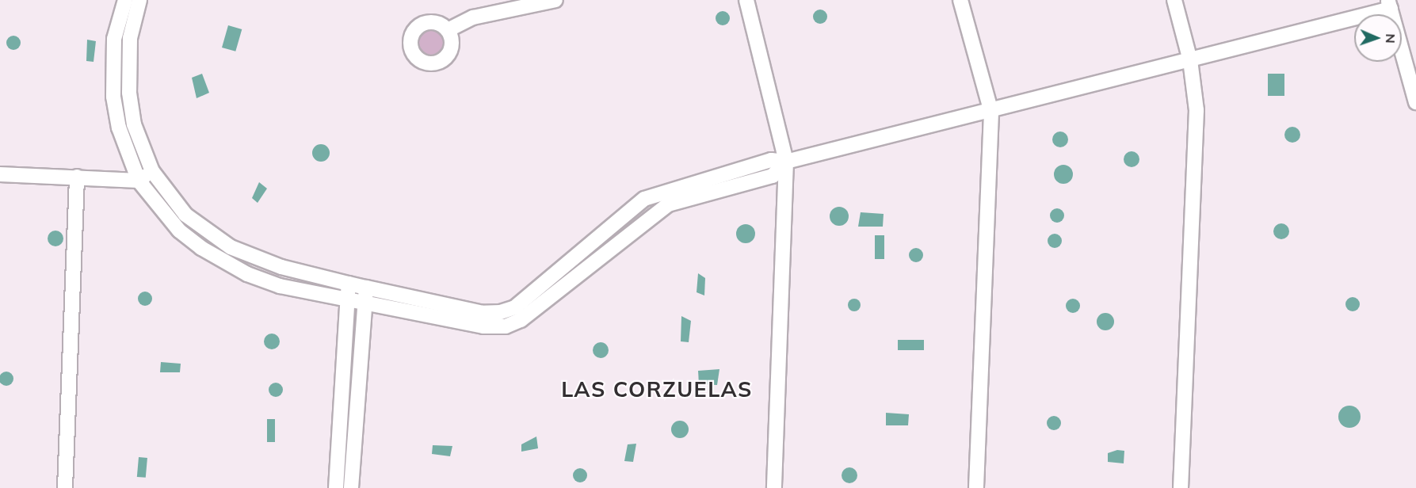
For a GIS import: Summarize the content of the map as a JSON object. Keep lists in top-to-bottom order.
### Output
{
  "districts": ["LAS CORZUELAS"],
  "north": "right"
}
